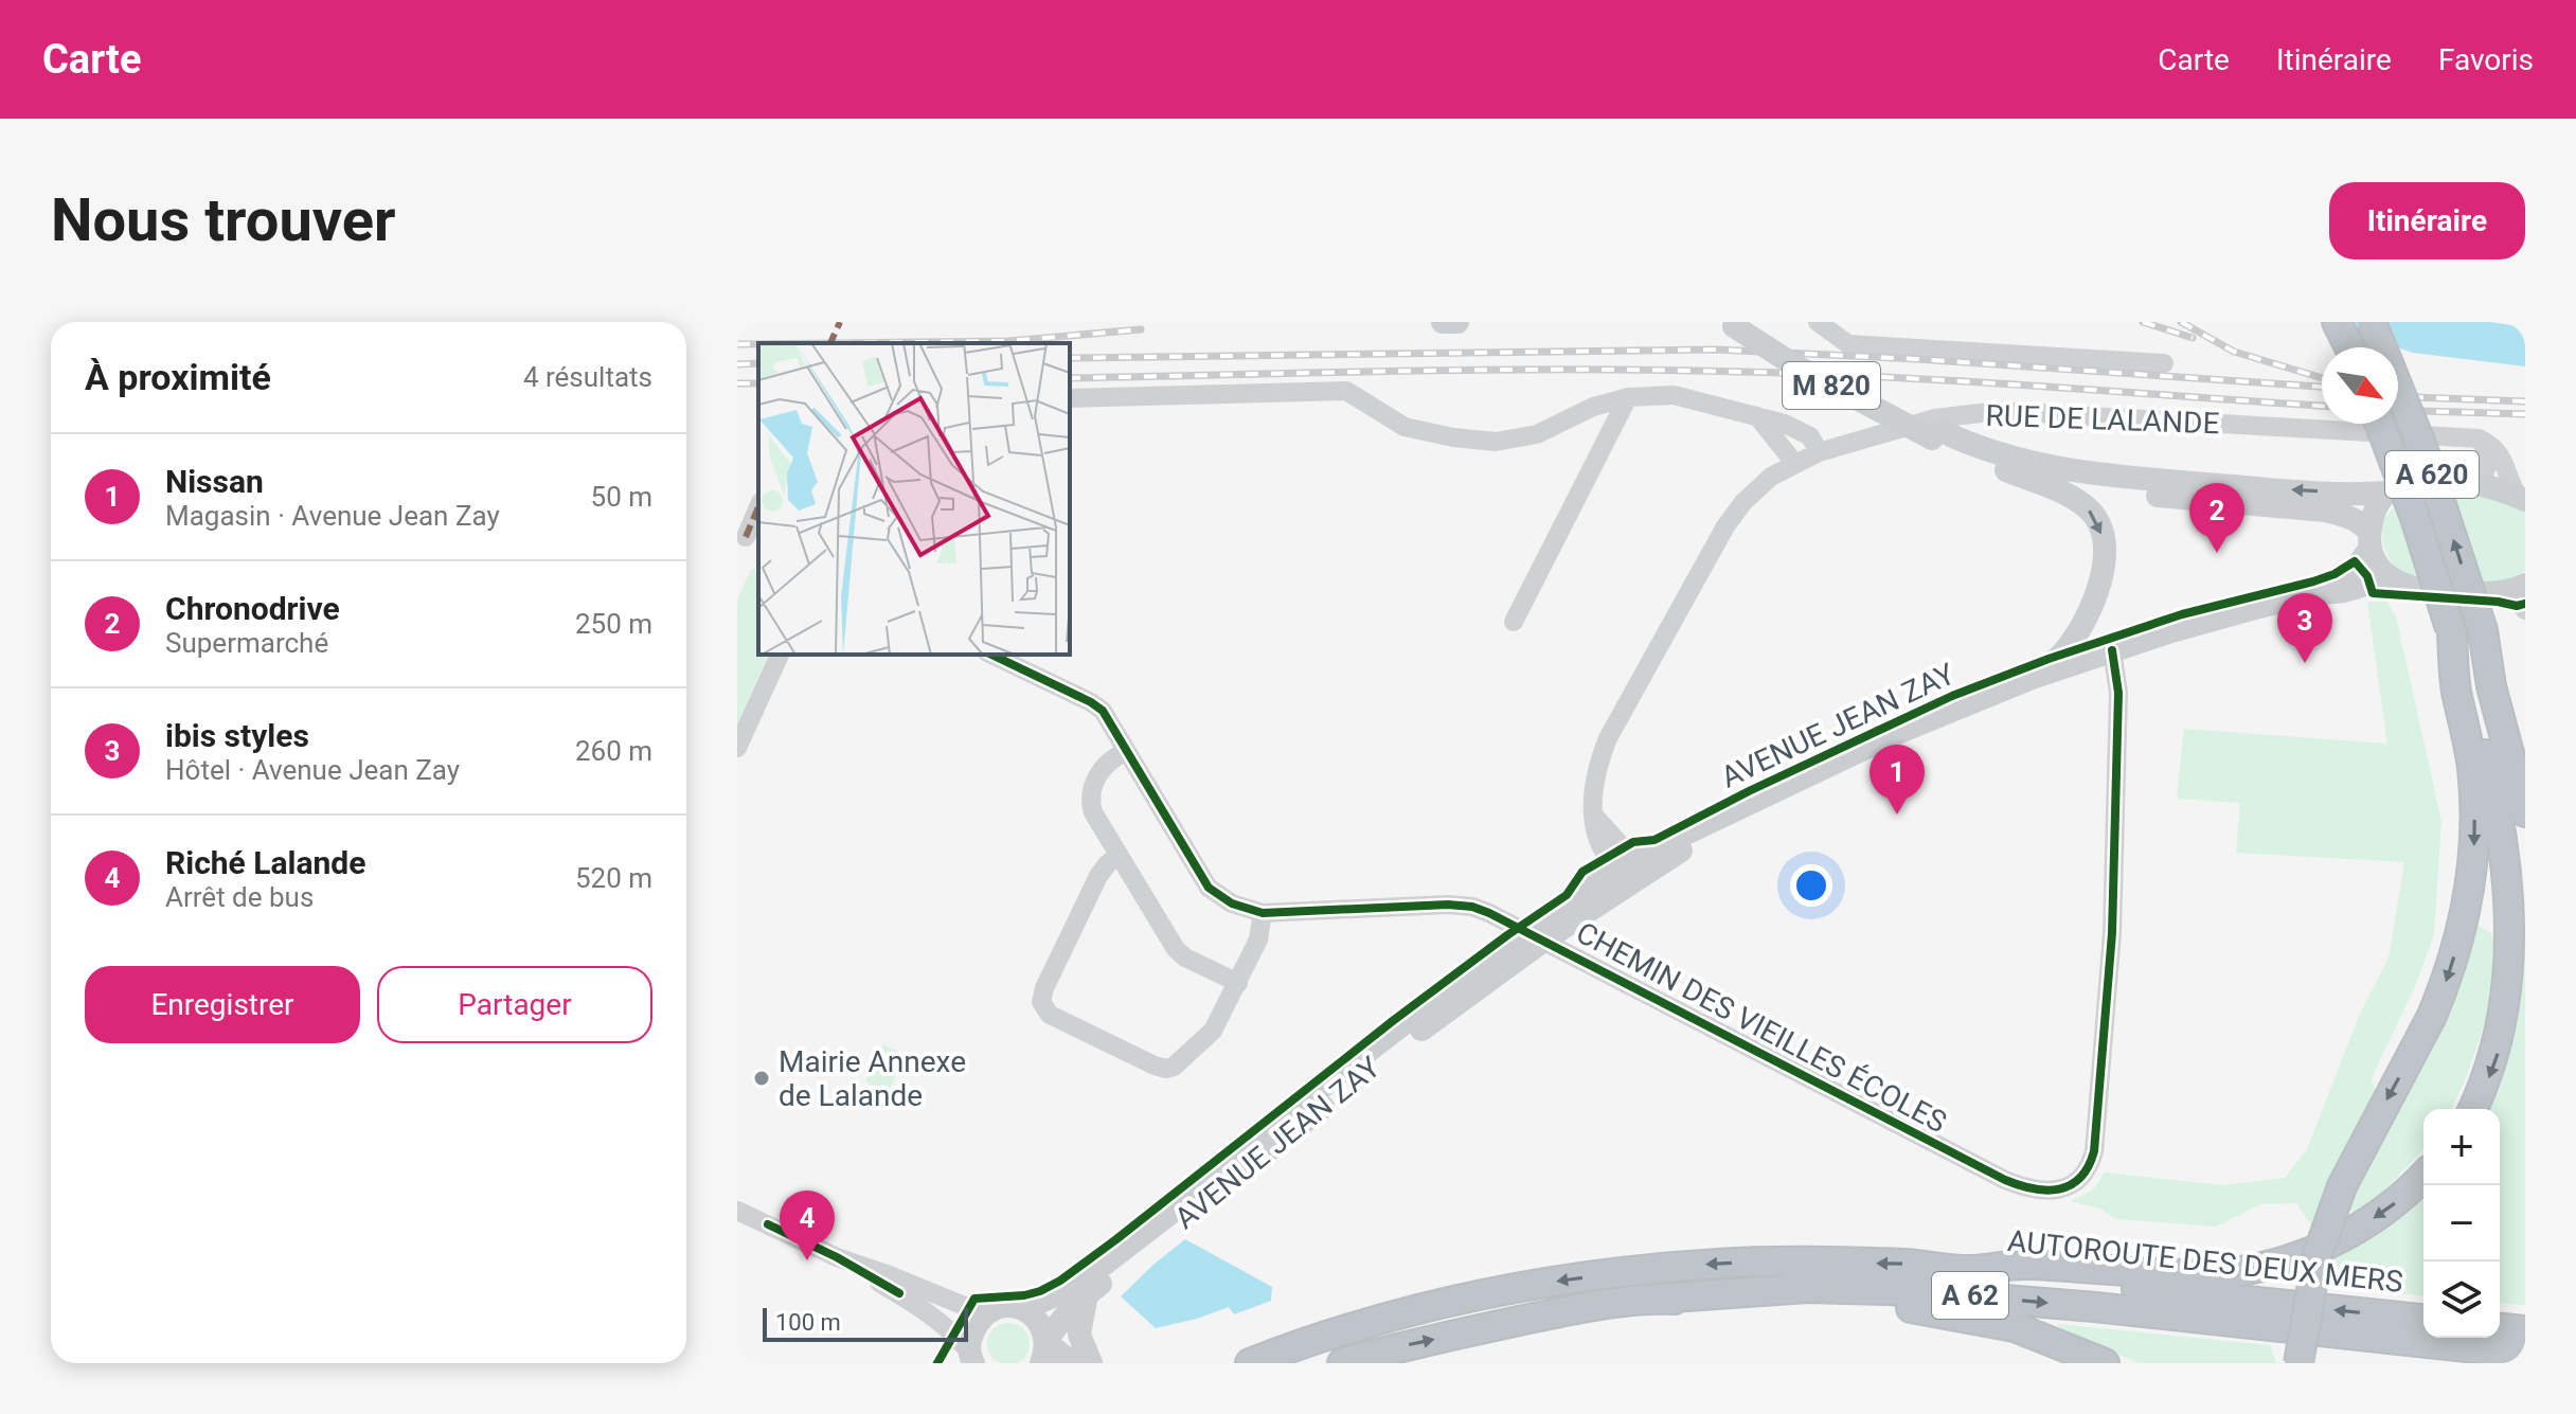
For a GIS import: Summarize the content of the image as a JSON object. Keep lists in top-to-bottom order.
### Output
{
  "streets": {
    "highway": ["A 620", "AUTOROUTE DES DEUX MERS", "A 62"],
    "main road": ["M 820", "AVENUE JEAN ZAY"],
    "street": ["RUE DE LALANDE", "CHEMIN DES VIEILLES ÉCOLES"]
  },
  "crossings": [
    ["M 820", "AVENUE JEAN ZAY"],
    ["RUE DE LALANDE", "AVENUE JEAN ZAY"],
    ["AVENUE JEAN ZAY", "CHEMIN DES VIEILLES ÉCOLES"],
    ["AUTOROUTE DES DEUX MERS", "A 62"]
  ],
  "places": ["Mairie Annexe de Lalande"],
  "scale_bar": "100 m",
  "north": "bottom right",
  "page": {
    "header": "Carte",
    "nav": ["Carte", "Itinéraire", "Favoris"],
    "buttons": [
      "Itinéraire",
      ["Enregistrer", "Partager"]
    ],
    "title": "Nous trouver",
    "heading": ["À proximité", "4 résultats"],
    "list": [
      {
        "mark": "1",
        "name": "Nissan",
        "note": "Magasin · Avenue Jean Zay",
        "value": "50 m"
      },
      {
        "mark": "2",
        "name": "Chronodrive",
        "note": "Supermarché",
        "value": "250 m"
      },
      {
        "mark": "3",
        "name": "ibis styles",
        "note": "Hôtel · Avenue Jean Zay",
        "value": "260 m"
      },
      {
        "mark": "4",
        "name": "Riché Lalande",
        "note": "Arrêt de bus",
        "value": "520 m"
      }
    ],
    "pins": [
      "2",
      "3",
      "1",
      "4"
    ],
    "map_buttons": ["+", "−"],
    "scale": "100 m"
  }
}
